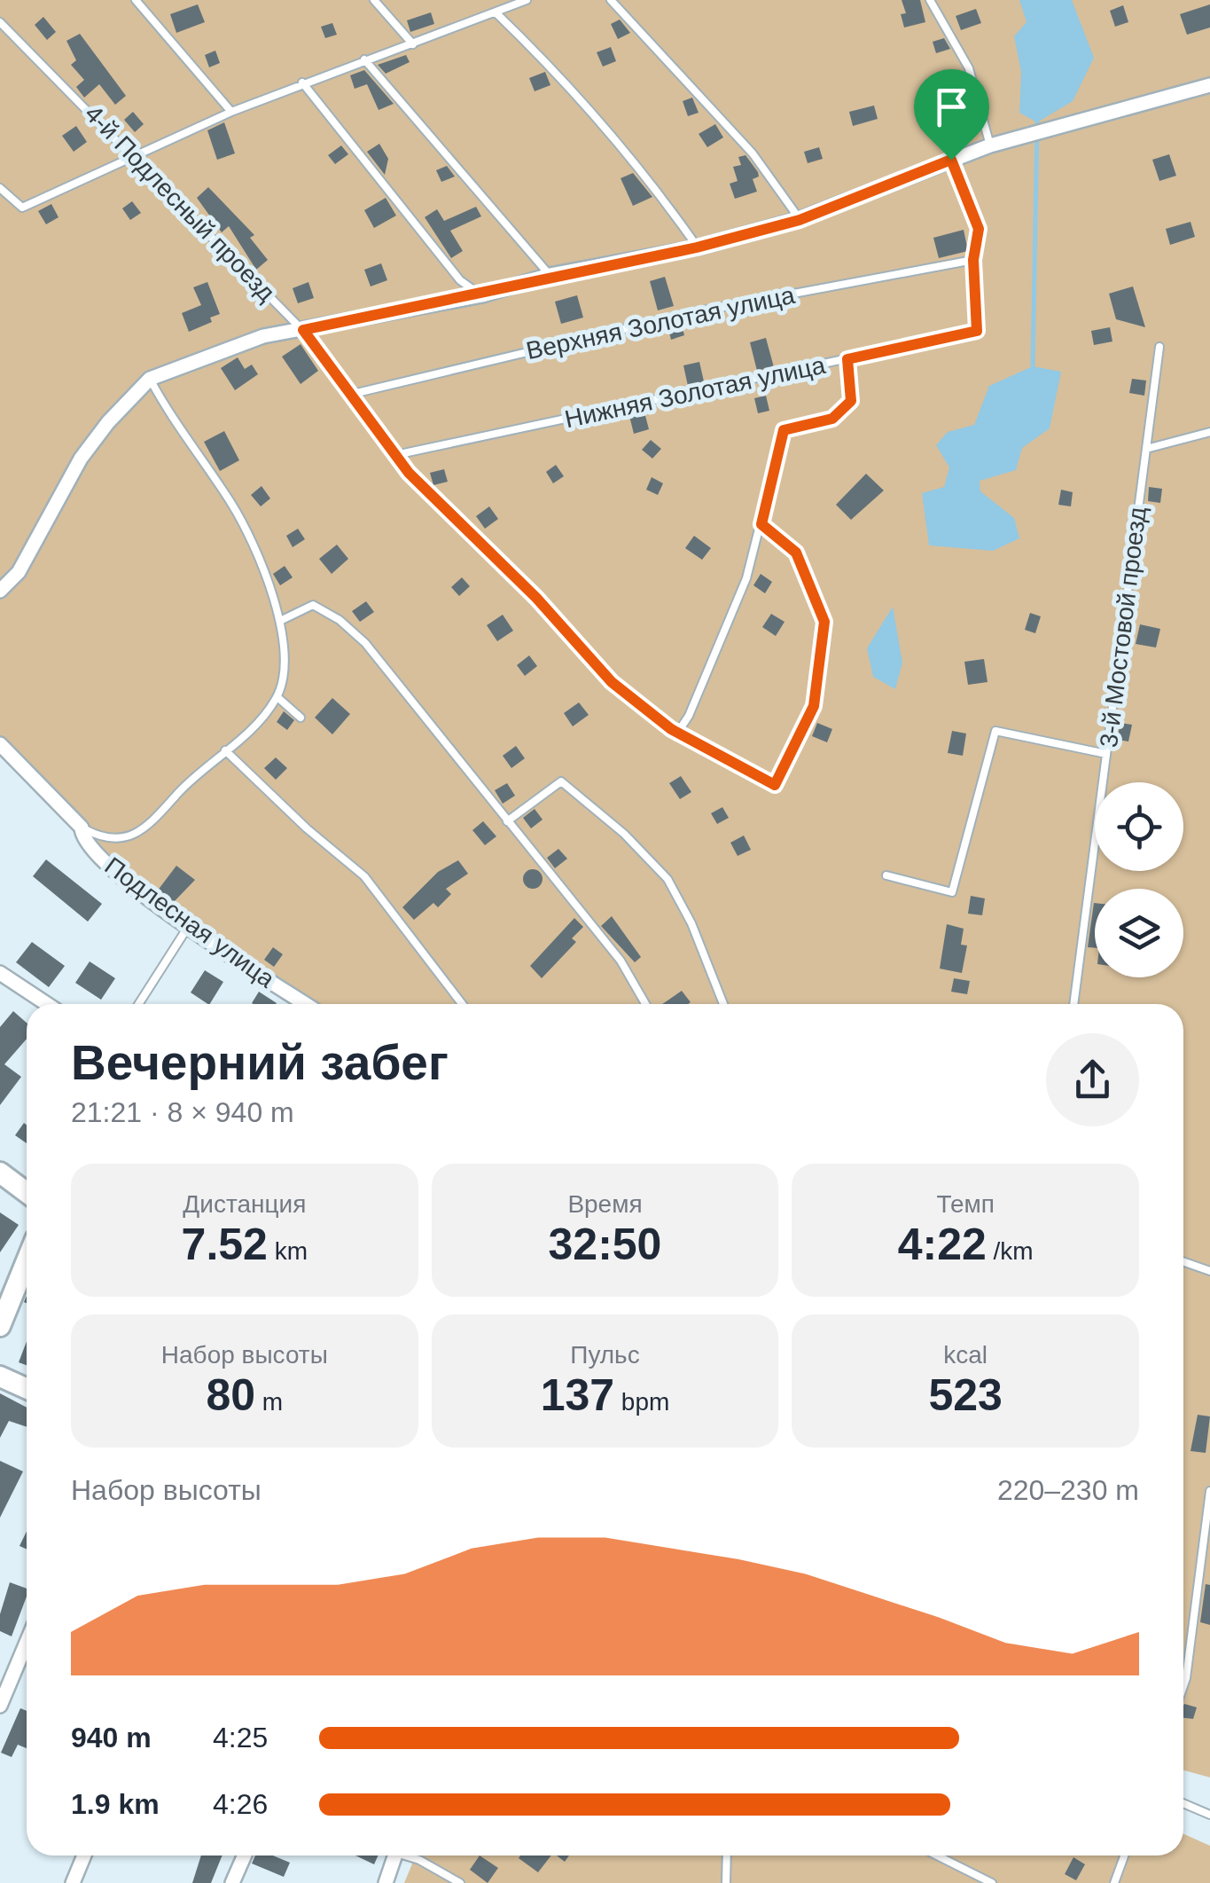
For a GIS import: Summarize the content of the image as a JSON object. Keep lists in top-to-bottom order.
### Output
{
  "streets": {
    "street": ["Подлесная улица"],
    "lane": [
      "4-й Подлесный проезд",
      "Верхняя Золотая улица",
      "Нижняя Золотая улица",
      "3-й Мостовой проезд"
    ]
  },
  "crossings": [
    ["4-й Подлесный проезд", "Верхняя Золотая улица"],
    ["4-й Подлесный проезд", "Нижняя Золотая улица"],
    ["Верхняя Золотая улица", "Нижняя Золотая улица"]
  ],
  "page": {
    "heading": ["Вечерний забег", "21:21 · 8 × 940 m"],
    "stats": [
      ["Дистанция", "7.52 km"],
      ["Время", "32:50"],
      ["Темп", "4:22 /km"],
      ["Набор высоты", "80 m"],
      ["Пульс", "137 bpm"],
      ["kcal", "523"]
    ],
    "chart": ["Набор высоты", "220–230 m"],
    "list": [
      {
        "name": "940 m",
        "note": "4:25"
      },
      {
        "name": "1.9 km",
        "note": "4:26"
      }
    ]
  }
}
